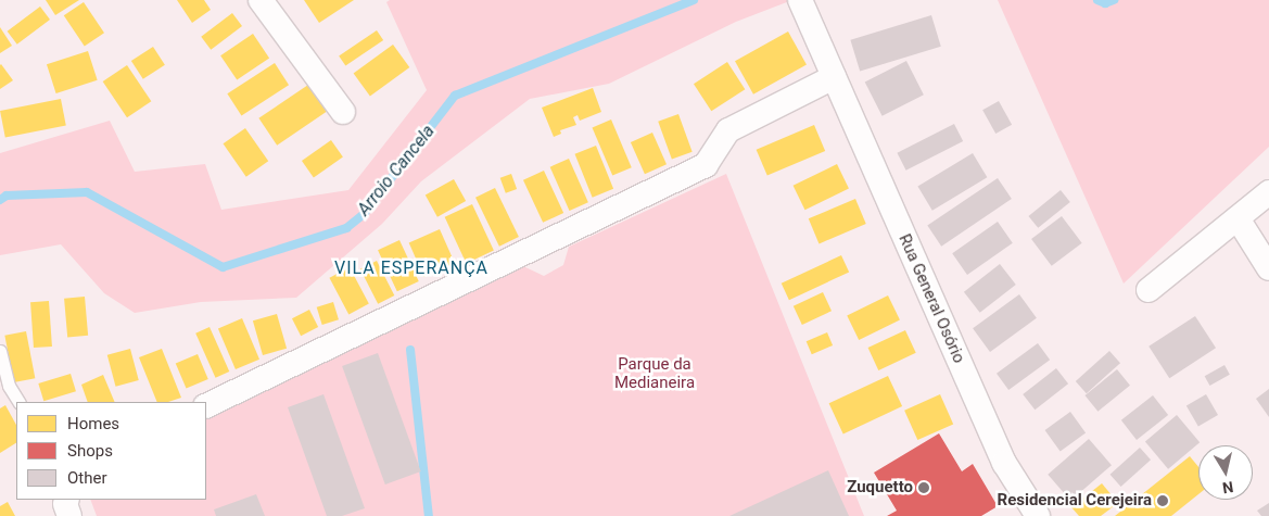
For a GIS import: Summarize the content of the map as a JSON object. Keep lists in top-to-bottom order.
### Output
{
  "streets": {
    "street": ["Rua General Osório"]
  },
  "districts": ["VILA ESPERANÇA"],
  "water": ["Arroio Cancela"],
  "parks": ["Parque da Medianeira"],
  "places": ["Zuquetto", "Residencial Cerejeira"],
  "legend": ["Homes", "Shops", "Other"],
  "north": "bottom"
}
